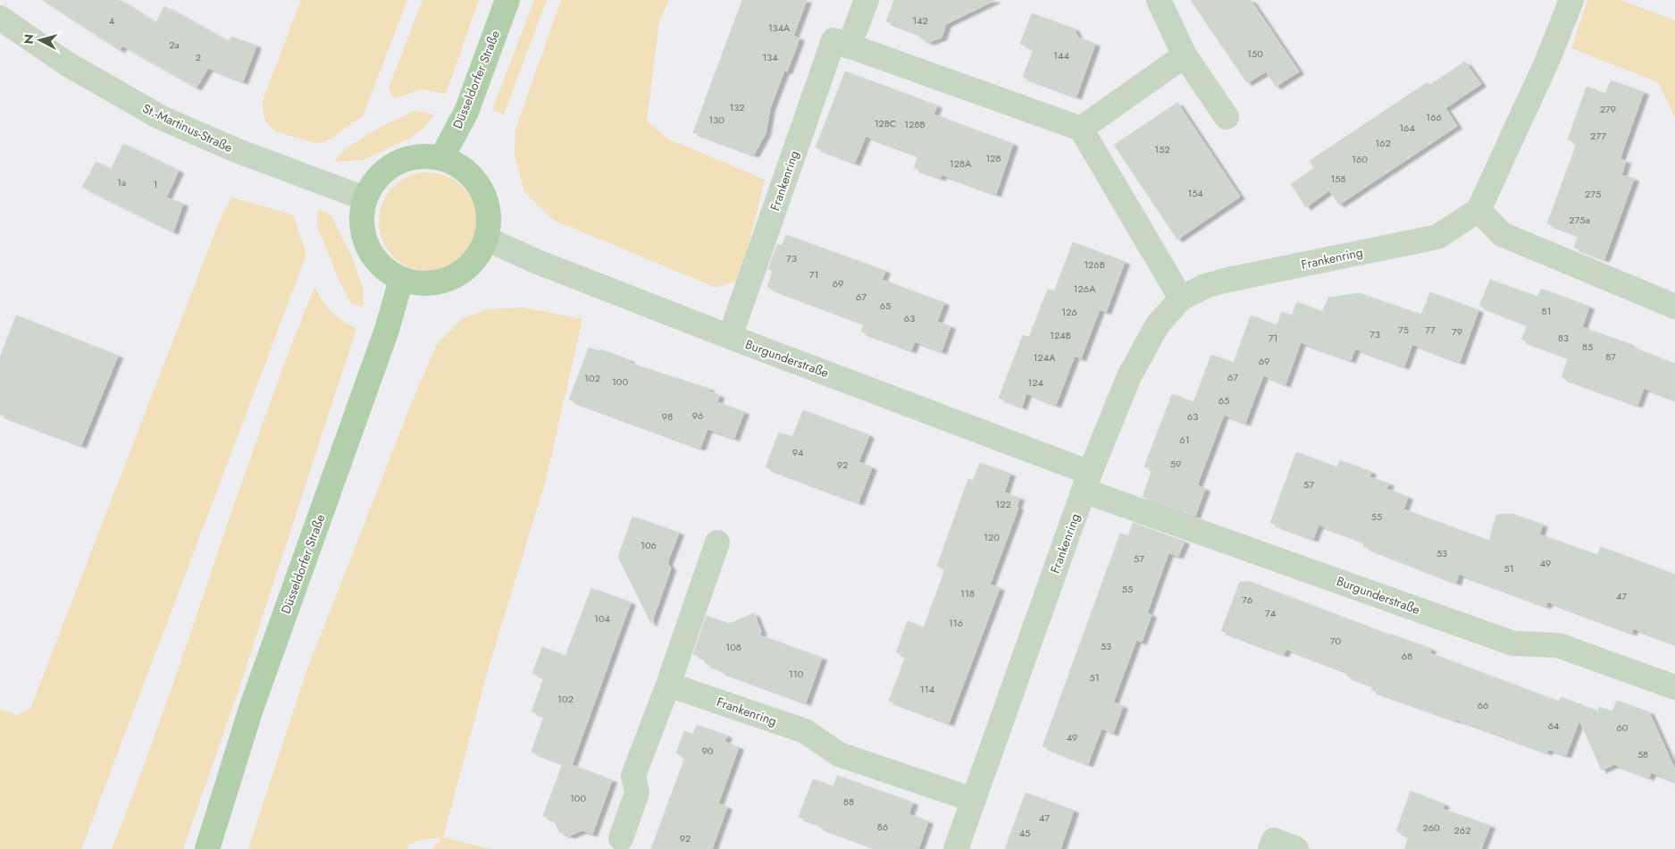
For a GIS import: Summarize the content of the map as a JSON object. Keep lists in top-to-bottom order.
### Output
{
  "streets": {
    "main road": ["Düsseldorfer Straße"],
    "street": ["St.-Martinus-Straße", "Frankenring", "Burgunderstraße"]
  },
  "crossings": [
    ["Düsseldorfer Straße", "St.-Martinus-Straße"],
    ["Düsseldorfer Straße", "Burgunderstraße"],
    ["St.-Martinus-Straße", "Burgunderstraße"],
    ["Frankenring", "Burgunderstraße"]
  ],
  "house_numbers": [
    "4",
    "142",
    "134A",
    "2a",
    "150",
    "144",
    "2",
    "134",
    "132",
    "279",
    "166",
    "130",
    "128C",
    "128B",
    "164",
    "277",
    "162",
    "152",
    "128",
    "160",
    "128A",
    "158",
    "1a",
    "1",
    "154",
    "275",
    "275a",
    "73",
    "126B",
    "71",
    "69",
    "126A",
    "67",
    "65",
    "81",
    "126",
    "63",
    "75",
    "77",
    "79",
    "73",
    "124B",
    "71",
    "83",
    "85",
    "87",
    "124A",
    "69",
    "67",
    "102",
    "100",
    "124",
    "65",
    "96",
    "98",
    "63",
    "61",
    "94",
    "59",
    "92",
    "57",
    "122",
    "55",
    "120",
    "106",
    "53",
    "57",
    "49",
    "51",
    "55",
    "118",
    "47",
    "76",
    "74",
    "104",
    "116",
    "70",
    "53",
    "108",
    "68",
    "110",
    "51",
    "114",
    "102",
    "66",
    "64",
    "60",
    "49",
    "90",
    "58",
    "100",
    "88",
    "47",
    "86",
    "260",
    "262",
    "45",
    "92"
  ],
  "north": "left"
}
